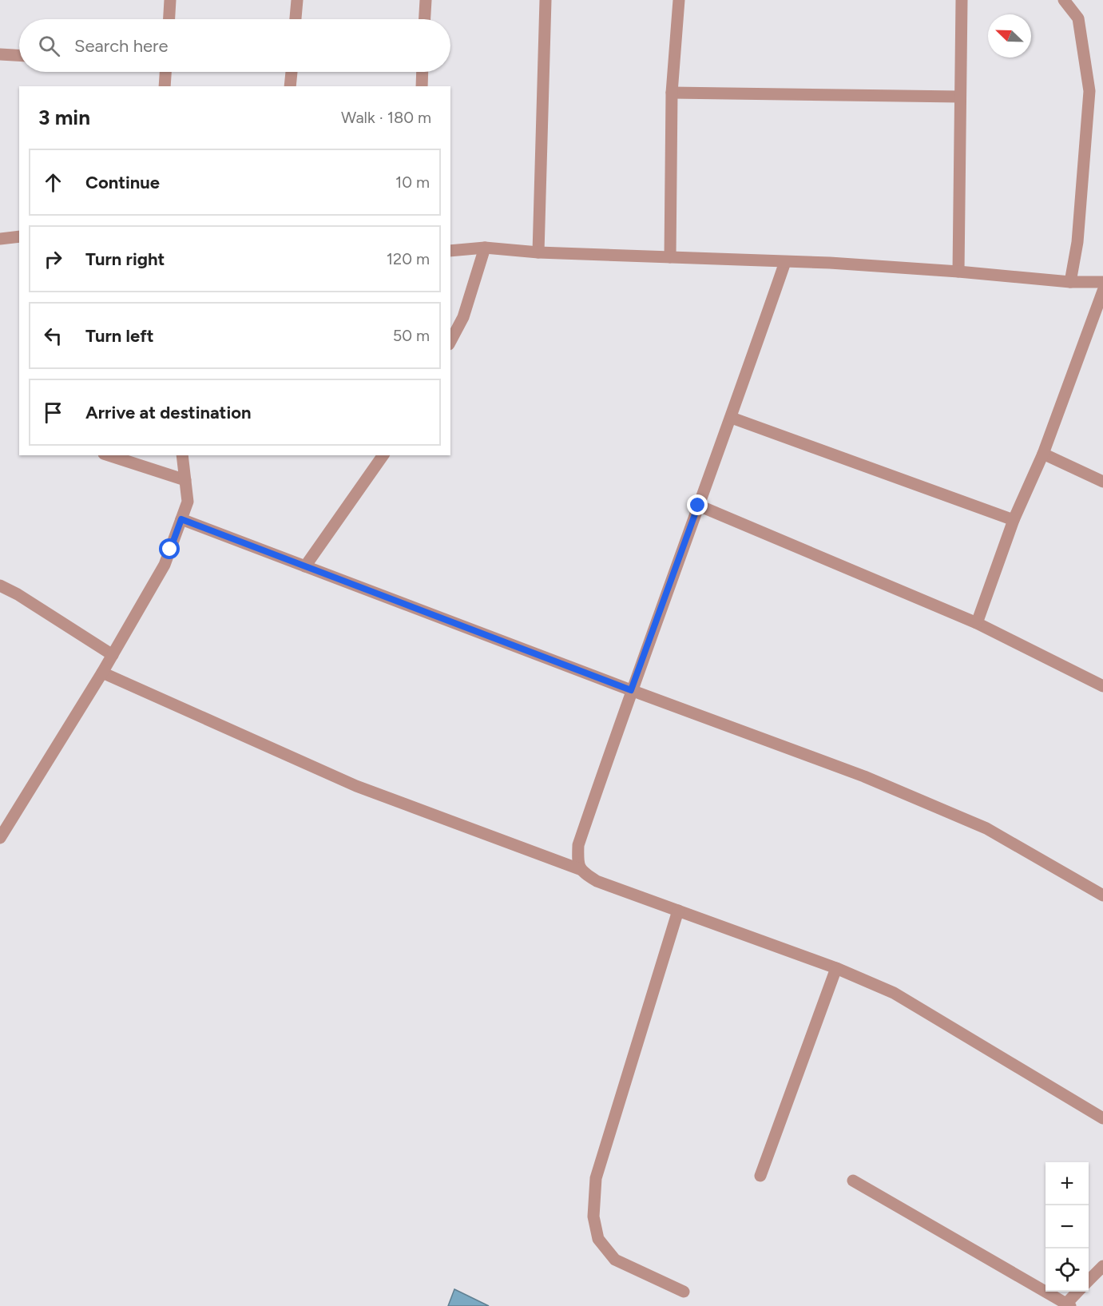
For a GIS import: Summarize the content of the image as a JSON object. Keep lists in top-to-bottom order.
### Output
{
  "north": "top left",
  "page": {
    "search": "Search here",
    "heading": ["3 min", "Walk · 180 m"],
    "list": [
      ["Continue", "10 m"],
      ["Turn right", "120 m"],
      ["Turn left", "50 m"],
      "Arrive at destination"
    ],
    "map_buttons": ["+", "−"]
  }
}
